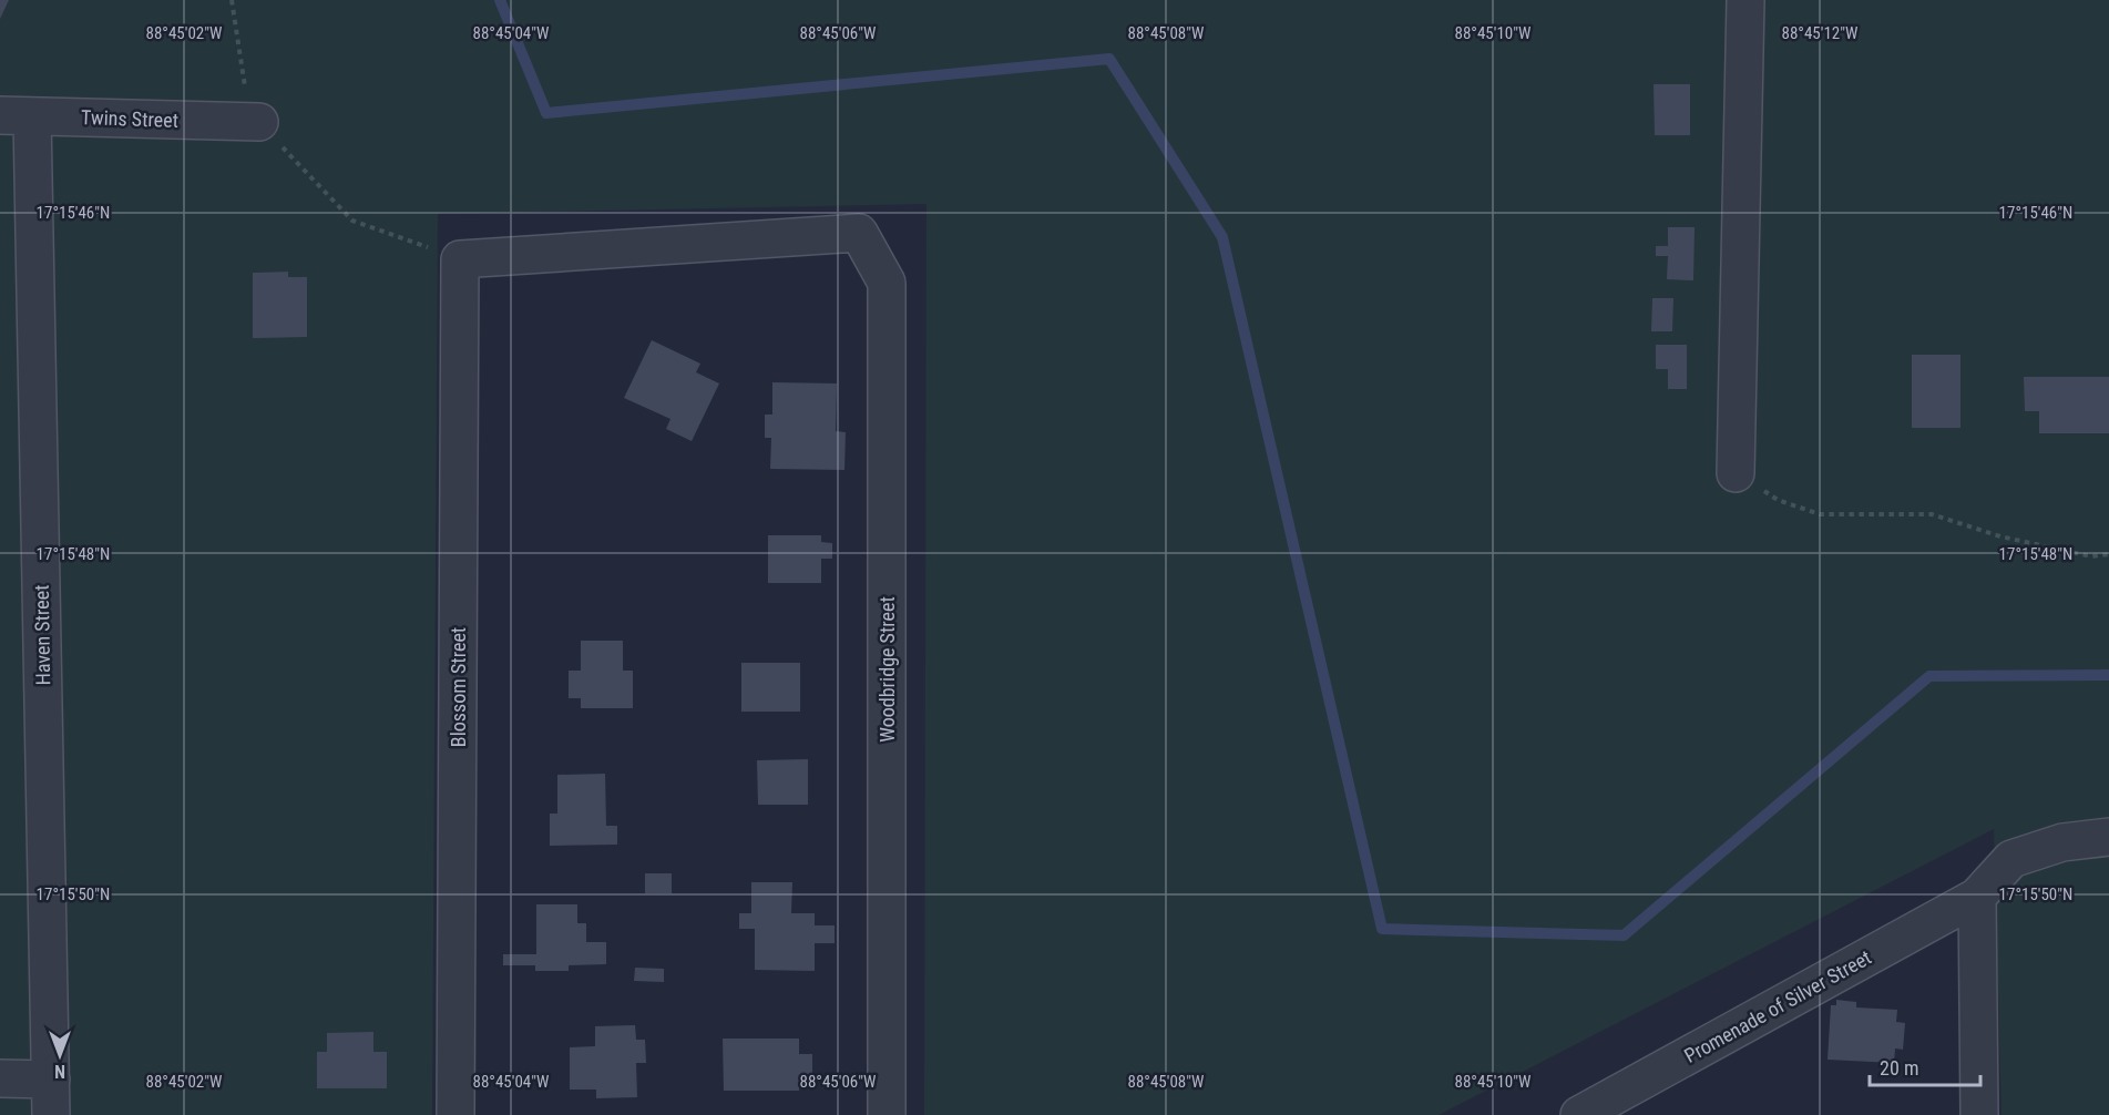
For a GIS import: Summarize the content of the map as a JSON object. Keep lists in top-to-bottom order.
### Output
{
  "streets": {
    "street": [
      "Twins Street",
      "Haven Street",
      "Woodbridge Street",
      "Blossom Street",
      "Promenade of Silver Street"
    ]
  },
  "crossings": [
    ["Twins Street", "Haven Street"],
    ["Woodbridge Street", "Blossom Street"]
  ],
  "scale_bar": "20 m",
  "north": "bottom",
  "coordinates": [
    "88°45'02\"W",
    "88°45'04\"W",
    "88°45'06\"W",
    "88°45'08\"W",
    "88°45'10\"W",
    "88°45'12\"W",
    "17°15'46\"N",
    "17°15'48\"N",
    "17°15'50\"N"
  ]
}
